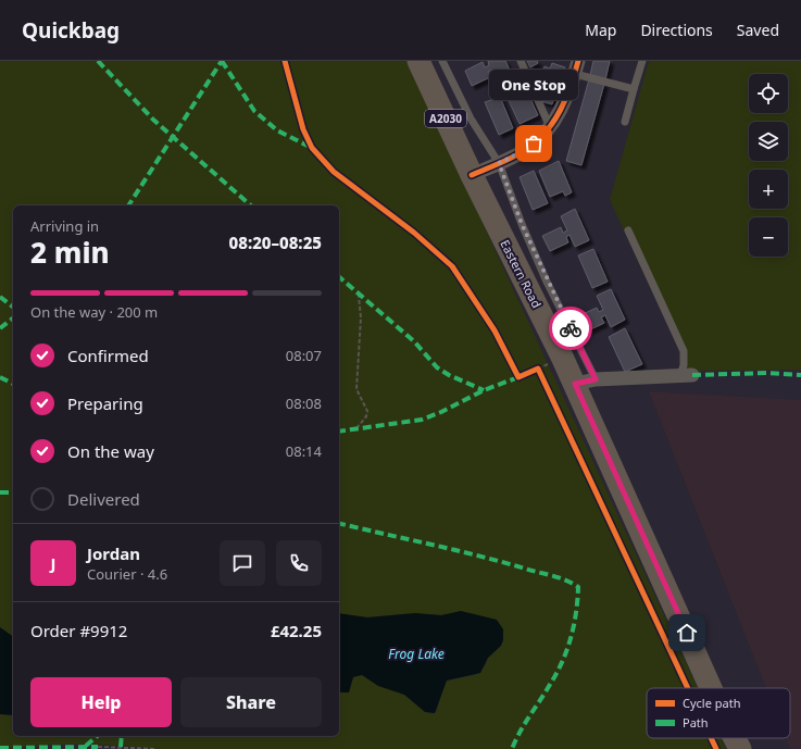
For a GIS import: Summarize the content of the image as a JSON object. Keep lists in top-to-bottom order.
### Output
{
  "streets": {
    "main road": ["A2030", "Eastern Road"]
  },
  "water": ["Frog Lake"],
  "places": ["One Stop"],
  "legend": ["Cycle path", "Path"],
  "page": {
    "header": "Quickbag",
    "nav": ["Map", "Directions", "Saved"],
    "bubble": "One Stop",
    "map_buttons": ["+", "−"],
    "heading": ["2 min", "Arriving in", "08:20–08:25"],
    "panel": [
      "Jordan",
      "Courier · 4.6",
      "Order #9912",
      "£42.25"
    ],
    "bar": "On the way · 200 m",
    "list": [
      ["Confirmed", "08:07"],
      ["Preparing", "08:08"],
      ["On the way", "08:14"],
      "Delivered"
    ],
    "round": "J",
    "buttons": ["Help", "Share"]
  }
}
